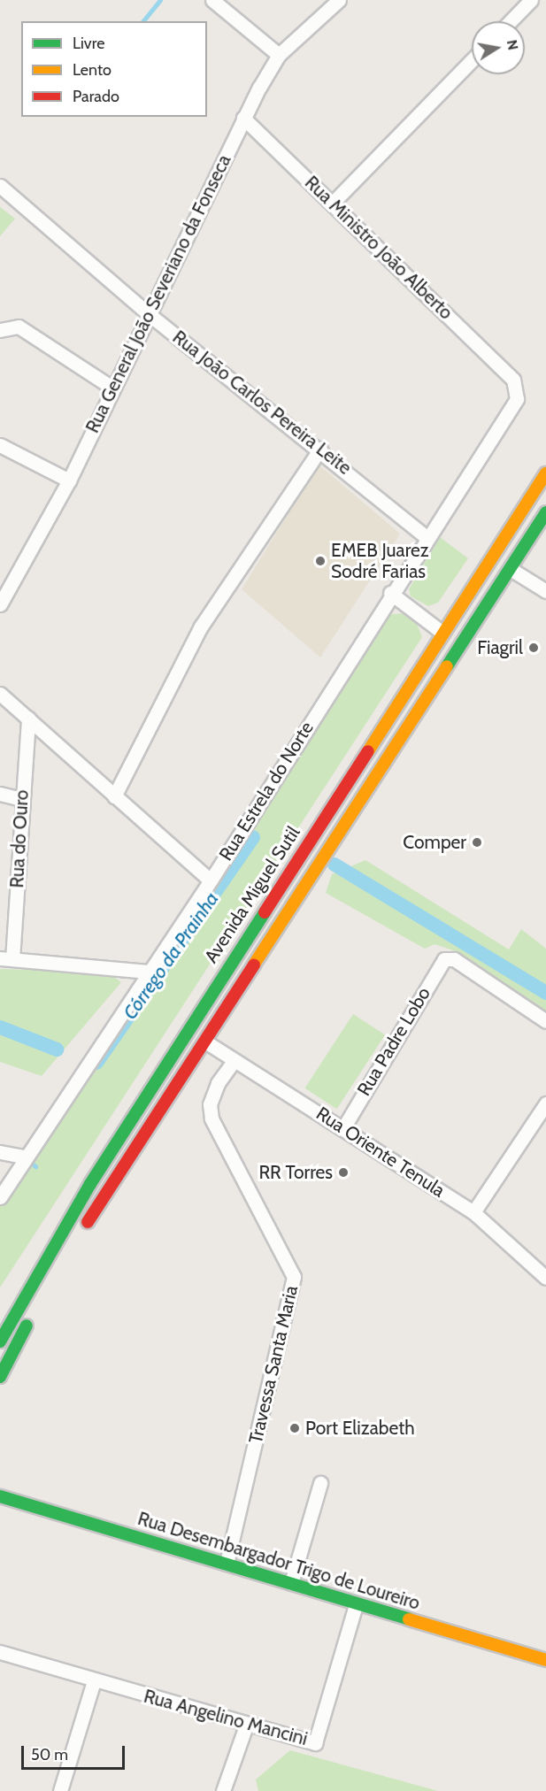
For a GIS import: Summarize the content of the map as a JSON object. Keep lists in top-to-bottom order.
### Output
{
  "streets": {
    "main road": ["Avenida Miguel Sutil", "Rua Desembargador Trigo de Loureiro"],
    "street": [
      "Rua Ministro João Alberto",
      "Rua General João Severiano da Fonseca",
      "Rua João Carlos Pereira Leite",
      "Rua Estrela do Norte",
      "Rua do Ouro",
      "Rua Padre Lobo",
      "Rua Oriente Tenula",
      "Travessa Santa Maria",
      "Rua Angelino Mancini"
    ]
  },
  "crossings": [
    ["Rua Ministro João Alberto", "Rua General João Severiano da Fonseca"],
    ["Rua Ministro João Alberto", "Rua Estrela do Norte"],
    ["Rua General João Severiano da Fonseca", "Rua João Carlos Pereira Leite"],
    ["Rua João Carlos Pereira Leite", "Rua Estrela do Norte"],
    ["Rua Padre Lobo", "Rua Oriente Tenula"],
    ["Rua Oriente Tenula", "Travessa Santa Maria"],
    ["Travessa Santa Maria", "Rua Desembargador Trigo de Loureiro"],
    ["Rua Desembargador Trigo de Loureiro", "Rua Angelino Mancini"]
  ],
  "water": ["Córrego da Prainha"],
  "places": [
    "EMEB Juarez Sodré Farias",
    "Fiagril",
    "Comper",
    "RR Torres",
    "Port Elizabeth"
  ],
  "legend": ["Livre", "Lento", "Parado"],
  "scale_bar": "50 m",
  "north": "right"
}
